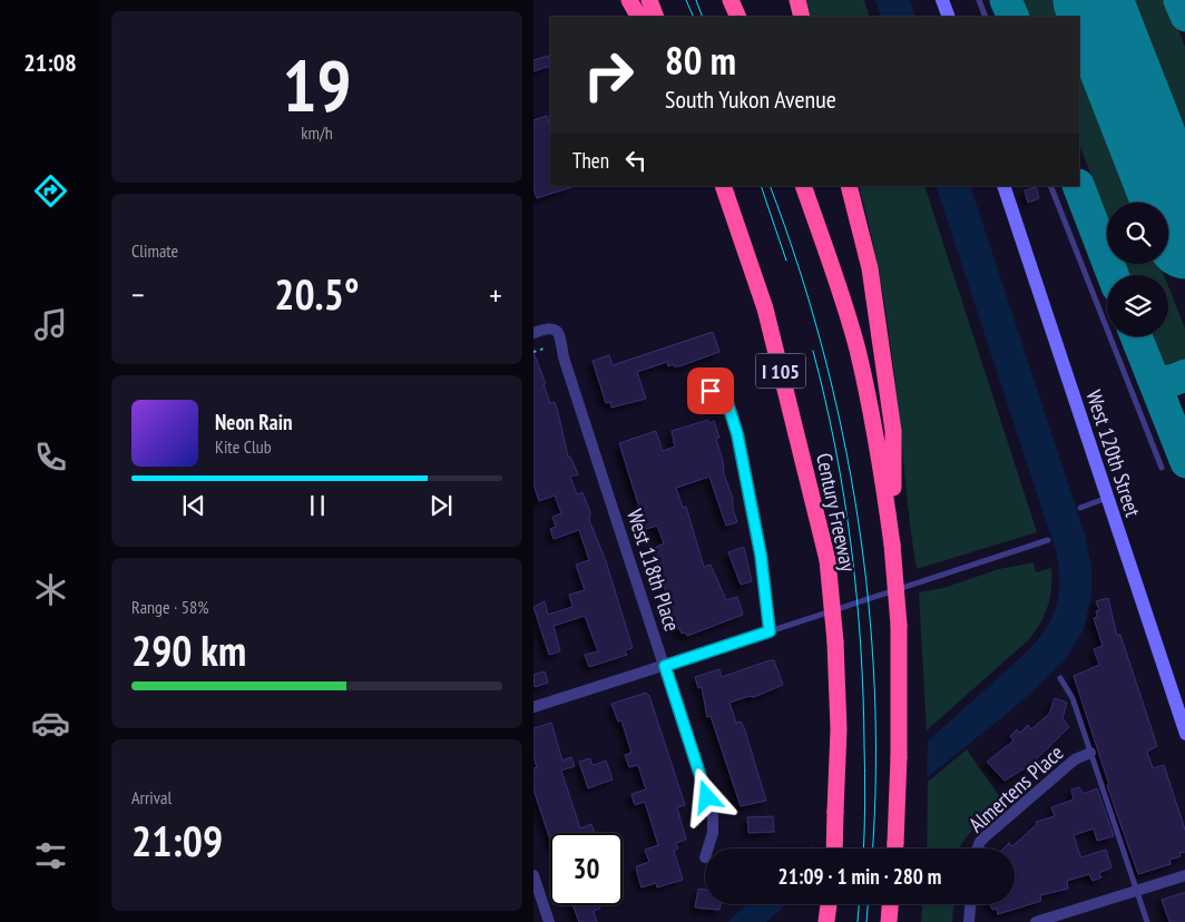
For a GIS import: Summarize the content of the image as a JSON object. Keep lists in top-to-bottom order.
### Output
{
  "streets": {
    "highway": ["I 105", "Century Freeway"],
    "main road": ["West 120th Street"],
    "street": ["West 118th Place", "Almertens Place"]
  },
  "page": {
    "tabs": "21:08",
    "tile": [
      ["19", "km/h"],
      "Climate",
      ["Range · 58%", "290 km"],
      ["Arrival", "21:09"]
    ],
    "turn": ["80 m", "South Yukon Avenue"],
    "then": "Then",
    "heat": ["−", "20.5°", "+"],
    "song": ["Neon Rain", "Kite Club"],
    "limit": "30",
    "trip": "21:09 · 1 min · 280 m"
  }
}
